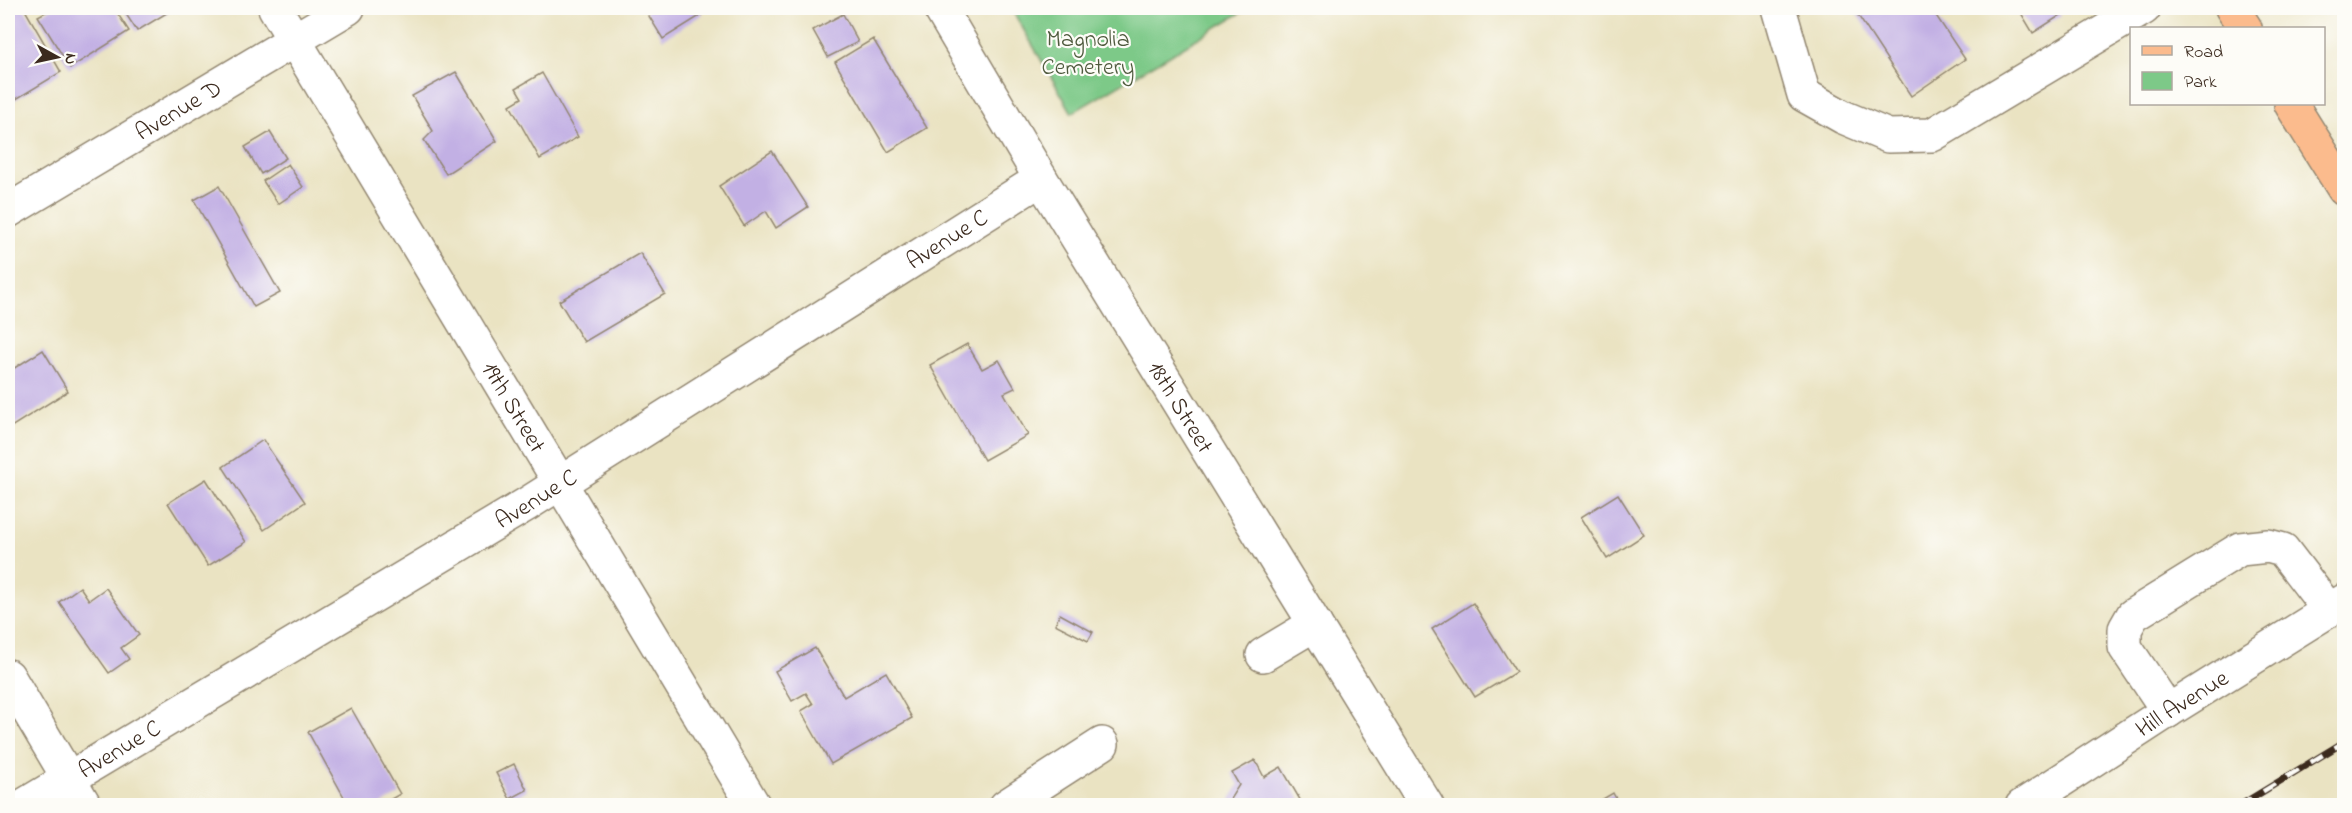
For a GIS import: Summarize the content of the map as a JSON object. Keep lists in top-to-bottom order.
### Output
{
  "streets": {
    "street": [
      "Avenue D",
      "Avenue C",
      "19th Street",
      "18th Street",
      "Hill Avenue"
    ]
  },
  "crossings": [
    ["Avenue D", "19th Street"],
    ["Avenue C", "19th Street"],
    ["Avenue C", "18th Street"]
  ],
  "parks": ["Magnolia Cemetery"],
  "legend": ["Road", "Park"],
  "north": "right"
}
